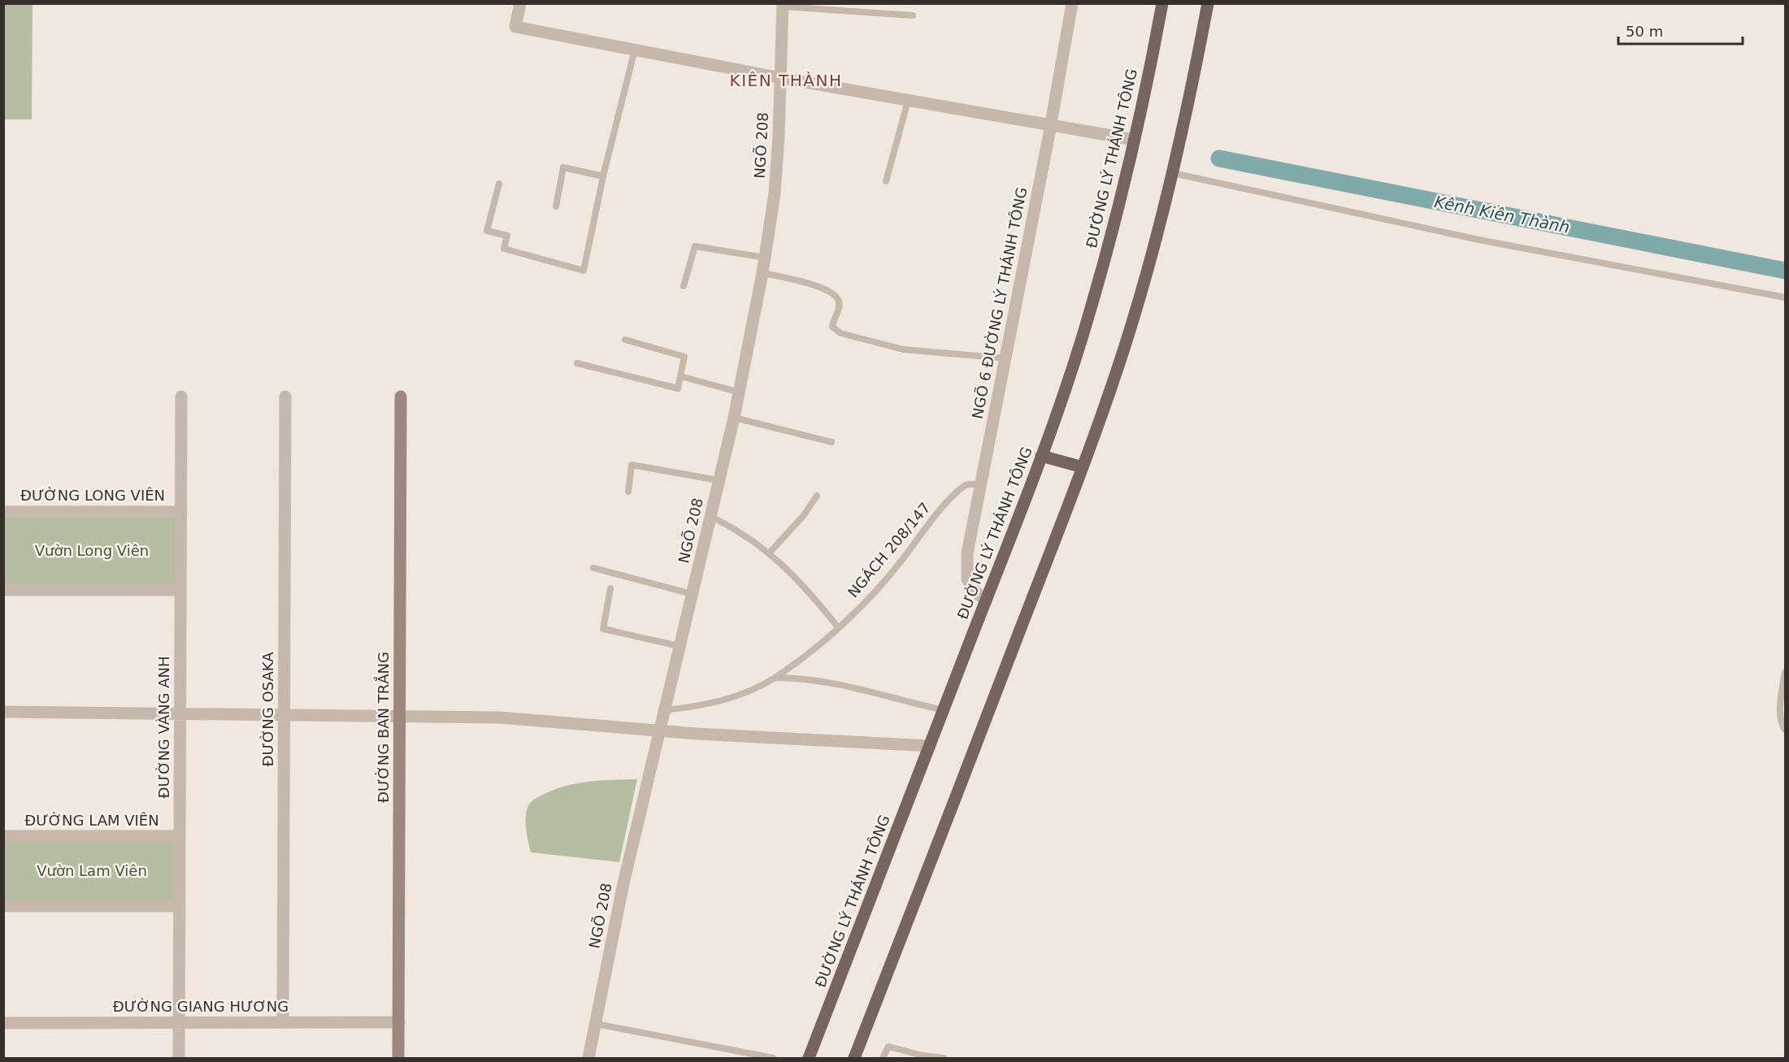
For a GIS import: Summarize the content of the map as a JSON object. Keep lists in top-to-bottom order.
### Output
{
  "streets": {
    "main road": ["ĐƯỜNG LÝ THÁNH TÔNG"],
    "street": [
      "NGÕ 208",
      "NGÕ 6 ĐƯỜNG LÝ THÁNH TÔNG",
      "ĐƯỜNG LONG VIÊN",
      "ĐƯỜNG OSAKA",
      "ĐƯỜNG VÀNG ANH",
      "ĐƯỜNG BAN TRẮNG",
      "ĐƯỜNG LAM VIÊN",
      "ĐƯỜNG GIANG HƯƠNG"
    ],
    "lane": ["NGÁCH 208/147"]
  },
  "crossings": [
    ["NGÕ 208", "NGÁCH 208/147"],
    ["ĐƯỜNG LÝ THÁNH TÔNG", "NGÕ 6 ĐƯỜNG LÝ THÁNH TÔNG"],
    ["NGÕ 6 ĐƯỜNG LÝ THÁNH TÔNG", "NGÁCH 208/147"],
    ["ĐƯỜNG LONG VIÊN", "ĐƯỜNG VÀNG ANH"],
    ["ĐƯỜNG OSAKA", "ĐƯỜNG GIANG HƯƠNG"],
    ["ĐƯỜNG VÀNG ANH", "ĐƯỜNG LAM VIÊN"],
    ["ĐƯỜNG VÀNG ANH", "ĐƯỜNG GIANG HƯƠNG"],
    ["ĐƯỜNG BAN TRẮNG", "ĐƯỜNG GIANG HƯƠNG"]
  ],
  "districts": ["KIÊN THÀNH"],
  "water": ["Kênh Kiên Thành"],
  "parks": ["Vườn Long Viên", "Vườn Lam Viên"],
  "scale_bar": "50 m"
}
